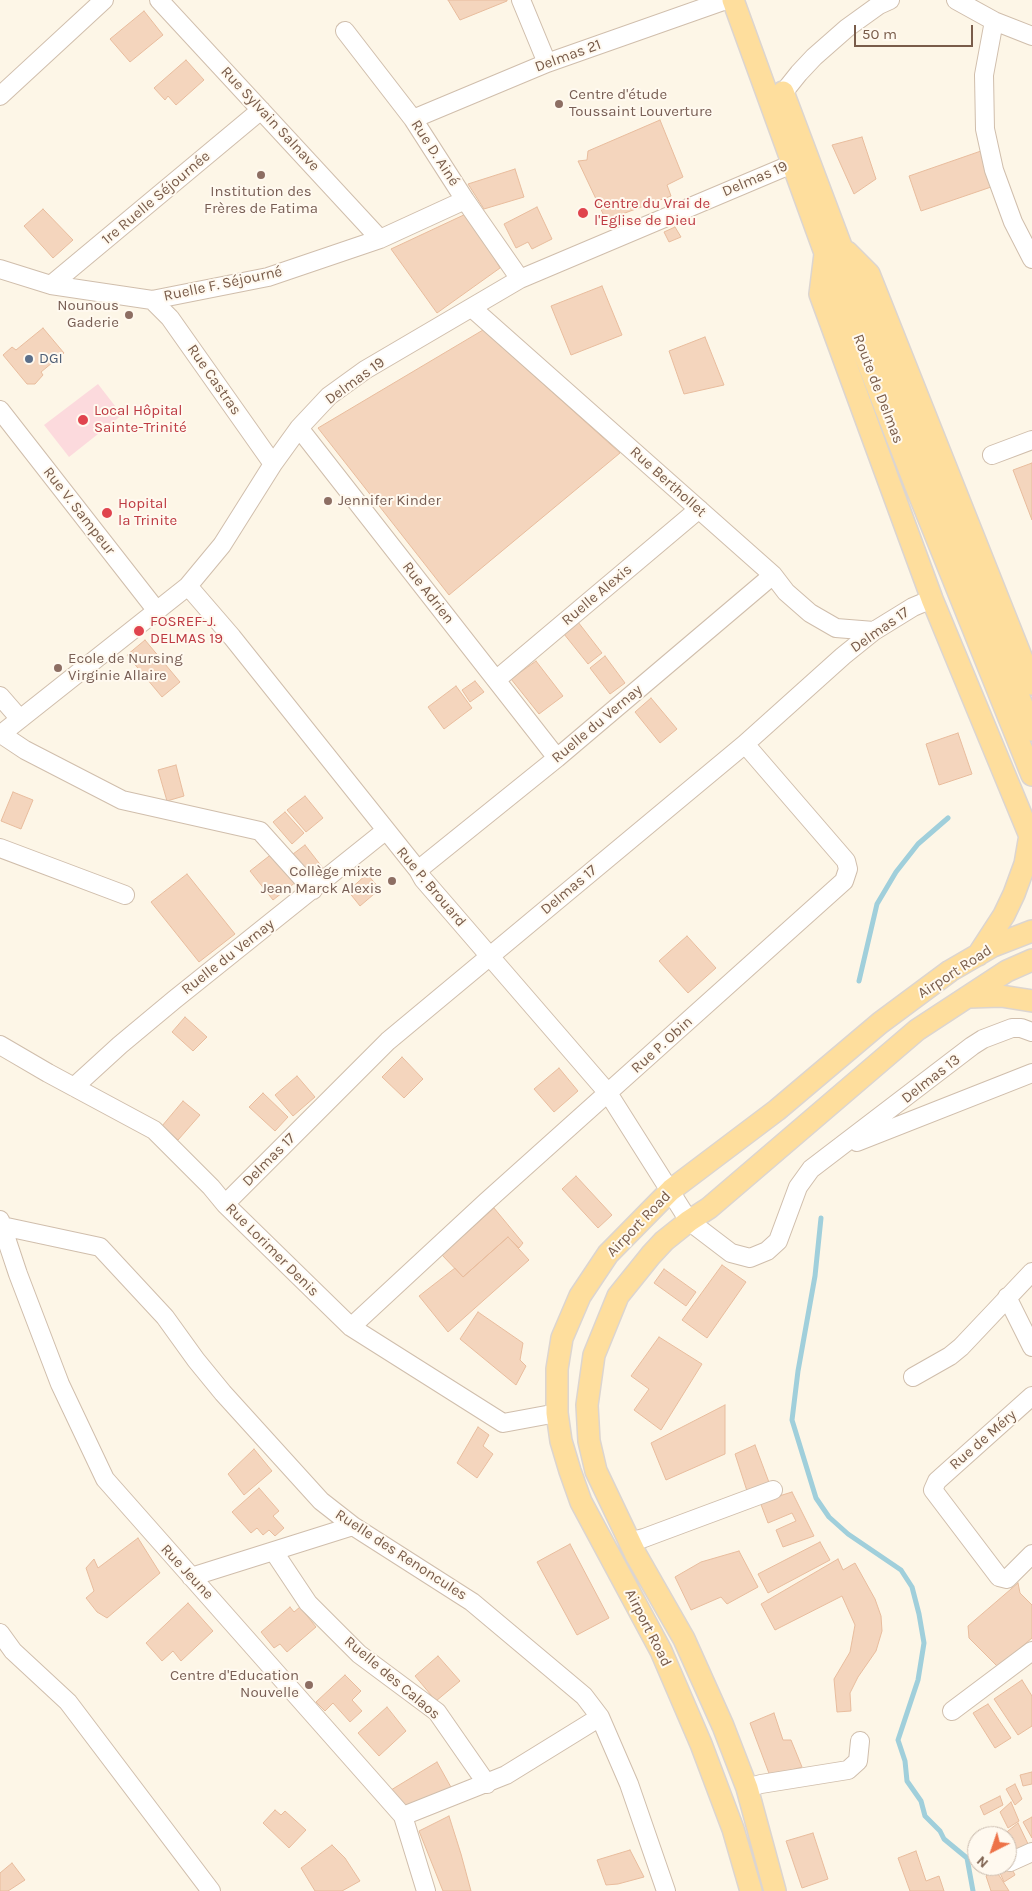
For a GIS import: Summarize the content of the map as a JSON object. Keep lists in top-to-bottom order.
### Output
{
  "streets": {
    "main road": ["Route de Delmas", "Airport Road"],
    "street": [
      "Delmas 21",
      "Rue Sylvain Salnave",
      "Rue D. Ainé",
      "Delmas 19",
      "1re Ruelle Séjournée",
      "Ruelle F. Séjourné",
      "Rue Castras",
      "Rue Berthollet",
      "Rue V. Sampeur",
      "Rue Adrien",
      "Ruelle Alexis",
      "Delmas 17",
      "Ruelle du Vernay",
      "Rue P. Brouard",
      "Rue P. Obin",
      "Delmas 13",
      "Rue Lorimer Denis",
      "Rue de Méry",
      "Ruelle des Renoncules",
      "Rue Jeune",
      "Ruelle des Calaos"
    ]
  },
  "crossings": [
    ["Delmas 21", "Rue D. Ainé"],
    ["Rue Sylvain Salnave", "1re Ruelle Séjournée"],
    ["Rue Sylvain Salnave", "Ruelle F. Séjourné"],
    ["Rue D. Ainé", "Delmas 19"],
    ["Rue D. Ainé", "Ruelle F. Séjourné"],
    ["Delmas 19", "Rue Castras"],
    ["Delmas 19", "Route de Delmas"],
    ["Delmas 19", "Rue Berthollet"],
    ["Delmas 19", "Rue V. Sampeur"],
    ["Delmas 19", "Rue Adrien"],
    ["Delmas 19", "Rue P. Brouard"],
    ["1re Ruelle Séjournée", "Ruelle F. Séjourné"],
    ["Ruelle F. Séjourné", "Rue Castras"],
    ["Rue Berthollet", "Ruelle Alexis"],
    ["Rue Berthollet", "Delmas 17"],
    ["Rue Berthollet", "Ruelle du Vernay"],
    ["Rue Adrien", "Ruelle Alexis"],
    ["Rue Adrien", "Ruelle du Vernay"],
    ["Delmas 17", "Rue P. Brouard"],
    ["Delmas 17", "Rue P. Obin"],
    ["Delmas 17", "Rue Lorimer Denis"],
    ["Ruelle du Vernay", "Rue P. Brouard"],
    ["Ruelle du Vernay", "Rue Lorimer Denis"],
    ["Rue P. Brouard", "Airport Road"],
    ["Rue P. Brouard", "Rue P. Obin"],
    ["Rue P. Brouard", "Delmas 13"],
    ["Airport Road", "Delmas 13"],
    ["Airport Road", "Rue Lorimer Denis"],
    ["Rue P. Obin", "Rue Lorimer Denis"],
    ["Ruelle des Renoncules", "Rue Jeune"]
  ],
  "places": [
    "Centre d'étude Toussaint Louverture",
    "Institution des Frères de Fatima",
    "Centre du Vrai de l'Eglise de Dieu",
    "Nounous Gaderie",
    "DGI",
    "Local Hôpital Sainte-Trinité",
    "Jennifer Kinder",
    "Hopital la Trinite",
    "FOSREF-J. DELMAS 19",
    "Ecole de Nursing Virginie Allaire",
    "Collège mixte Jean Marck Alexis",
    "Centre d'Education Nouvelle"
  ],
  "scale_bar": "50 m",
  "north": "bottom left"
}
